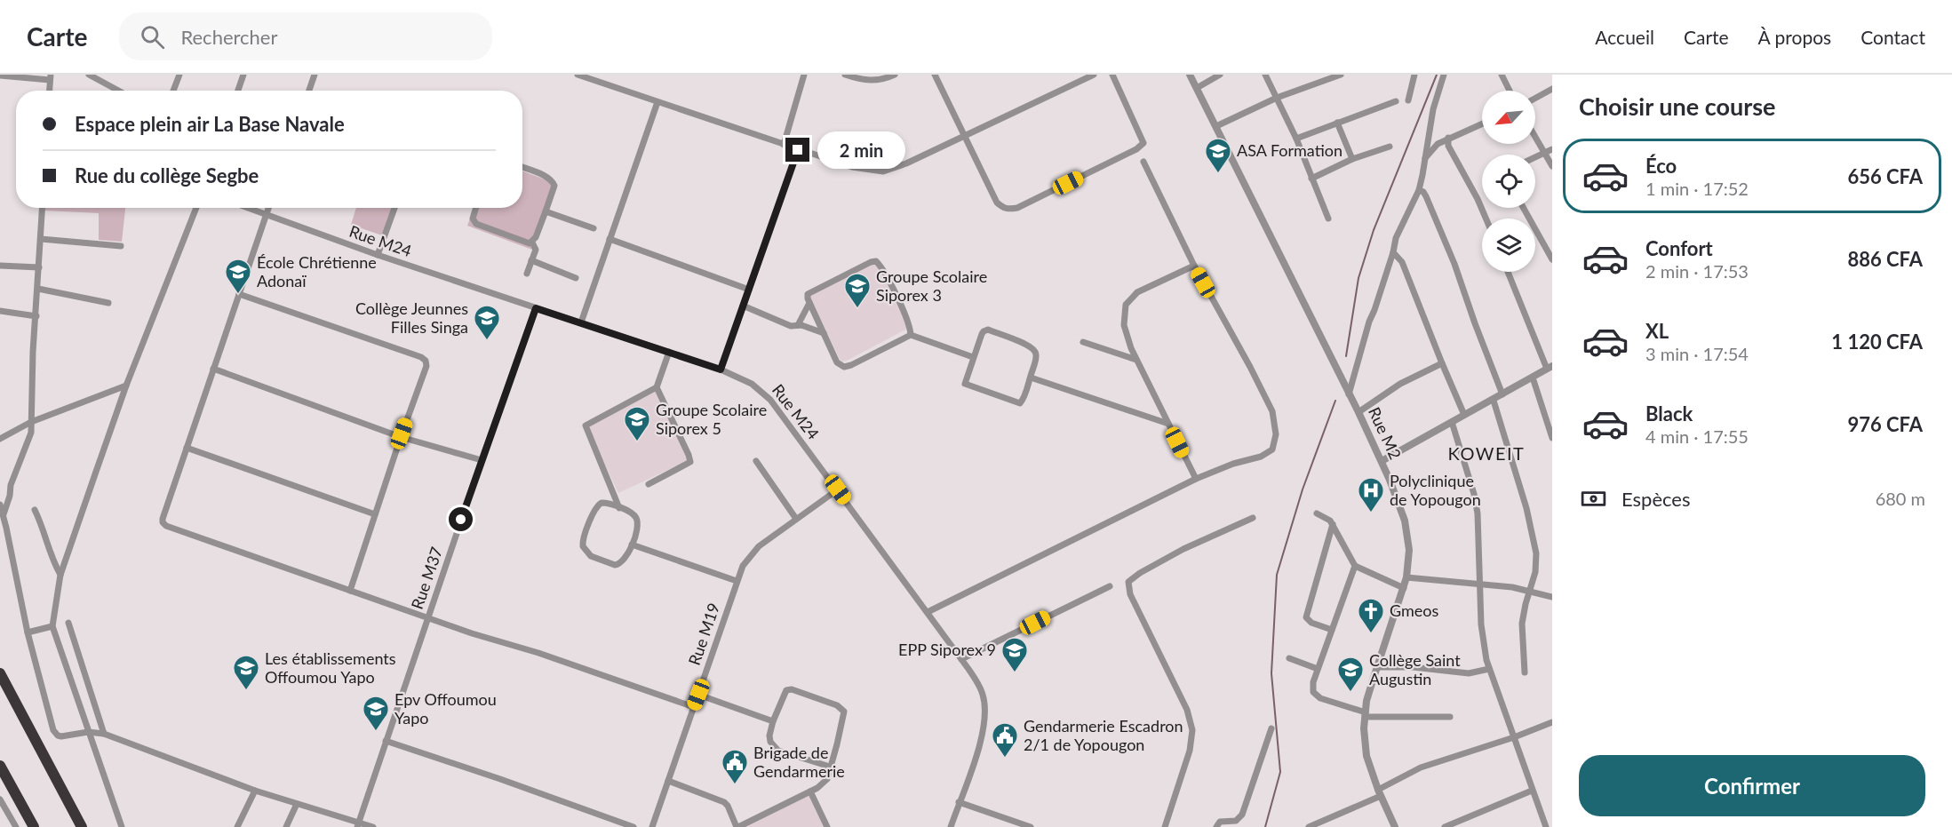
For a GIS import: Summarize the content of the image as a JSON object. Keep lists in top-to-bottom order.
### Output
{
  "streets": {
    "street": [
      "Rue M24",
      "Rue M2",
      "Rue M37",
      "Rue M19"
    ]
  },
  "crossings": [
    ["Rue M24", "Rue M37"],
    ["Rue M24", "Rue M19"]
  ],
  "districts": ["KOWEIT"],
  "places": {
    "school or university": [
      "ASA Formation",
      "École Chrétienne Adonaï",
      "Groupe Scolaire Siporex 3",
      "Collège Jeunnes Filles Singa",
      "Groupe Scolaire Siporex 5",
      "EPP Siporex 9",
      "Les établissements Offoumou Yapo",
      "Collège Saint Augustin",
      "Epv Offoumou Yapo"
    ],
    "hospital": ["Polyclinique de Yopougon"],
    "church": ["Gmeos"],
    "public building": ["Gendarmerie Escadron 2/1 de Yopougon", "Brigade de Gendarmerie"]
  },
  "north": "bottom left",
  "page": {
    "header": "Carte",
    "search": "Rechercher",
    "nav": [
      "Accueil",
      "Carte",
      "À propos",
      "Contact"
    ],
    "heading": "Choisir une course",
    "banner": ["Espace plein air La Base Navale", "Rue du collège Segbe"],
    "bubble": "2 min",
    "list": [
      {
        "name": "Éco",
        "note": "1 min · 17:52",
        "value": "656 CFA"
      },
      {
        "name": "Confort",
        "note": "2 min · 17:53",
        "value": "886 CFA"
      },
      {
        "name": "XL",
        "note": "3 min · 17:54",
        "value": "1 120 CFA"
      },
      {
        "name": "Black",
        "note": "4 min · 17:55",
        "value": "976 CFA"
      }
    ],
    "pay": ["Espèces", "680 m"],
    "buttons": "Confirmer"
  }
}
